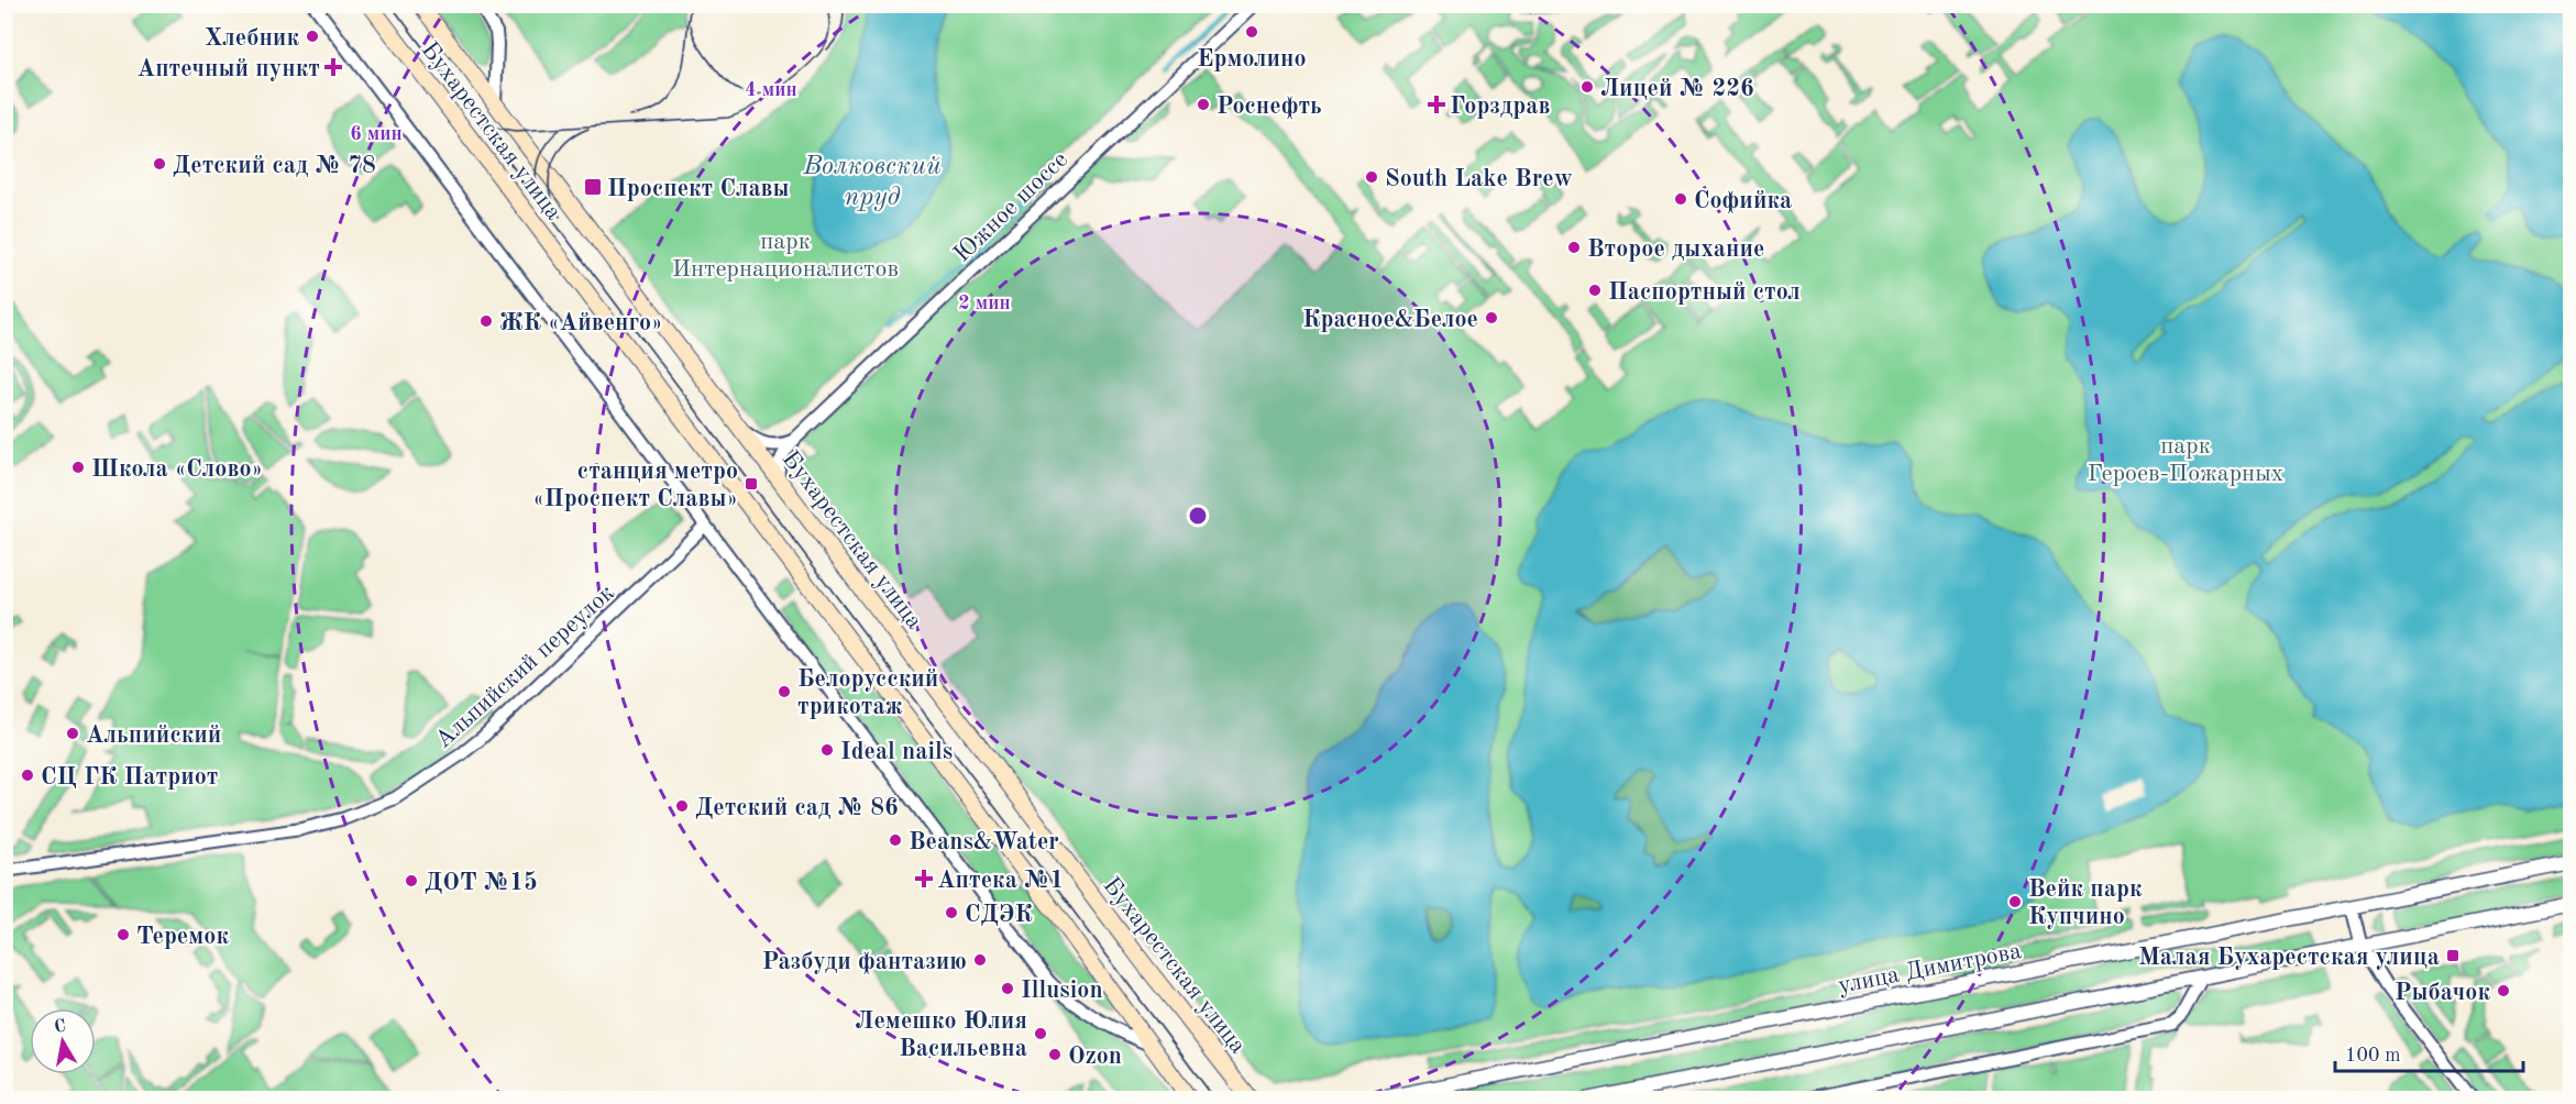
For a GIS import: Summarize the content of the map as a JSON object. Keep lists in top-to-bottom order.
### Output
{
  "streets": {
    "main road": ["Бухарестская улица"],
    "street": ["Южное шоссе", "Альпийский переулок", "улица Димитрова"]
  },
  "crossings": [
    ["Бухарестская улица", "Южное шоссе"],
    ["Бухарестская улица", "Альпийский переулок"]
  ],
  "water": ["Волковский пруд"],
  "parks": ["парк Интернационалистов", "парк Героев-Пожарных"],
  "places": {
    "other": [
      "Ермолино",
      "Хлебник",
      "Лицей № 226",
      "Роснефть",
      "Детский сад № 78",
      "South Lake Brew",
      "Софийка",
      "Второе дыхание",
      "Паспортный стол",
      "Красное&Белое",
      "ЖК «Айвенго»",
      "Школа «Слово»",
      "Белорусский трикотаж",
      "Альпийский",
      "Ideal nails",
      "СЦ ГК Патриот",
      "Детский сад № 86",
      "Beans&Water",
      "ДОТ №15",
      "Вейк парк Купчино",
      "СДЭК",
      "Теремок",
      "Разбуди фантазию",
      "Illusion",
      "Рыбачок",
      "Лемешко Юлия Васильевна",
      "Ozon"
    ],
    "health": ["Аптечный пункт", "Горздрав", "Аптека №1"],
    "transit": ["Проспект Славы", "станция метро «Проспект Славы»", "Малая Бухарестская улица"]
  },
  "scale_bar": "100 m",
  "north": "top",
  "rings": ["4 мин", "6 мин", "2 мин"]
}
